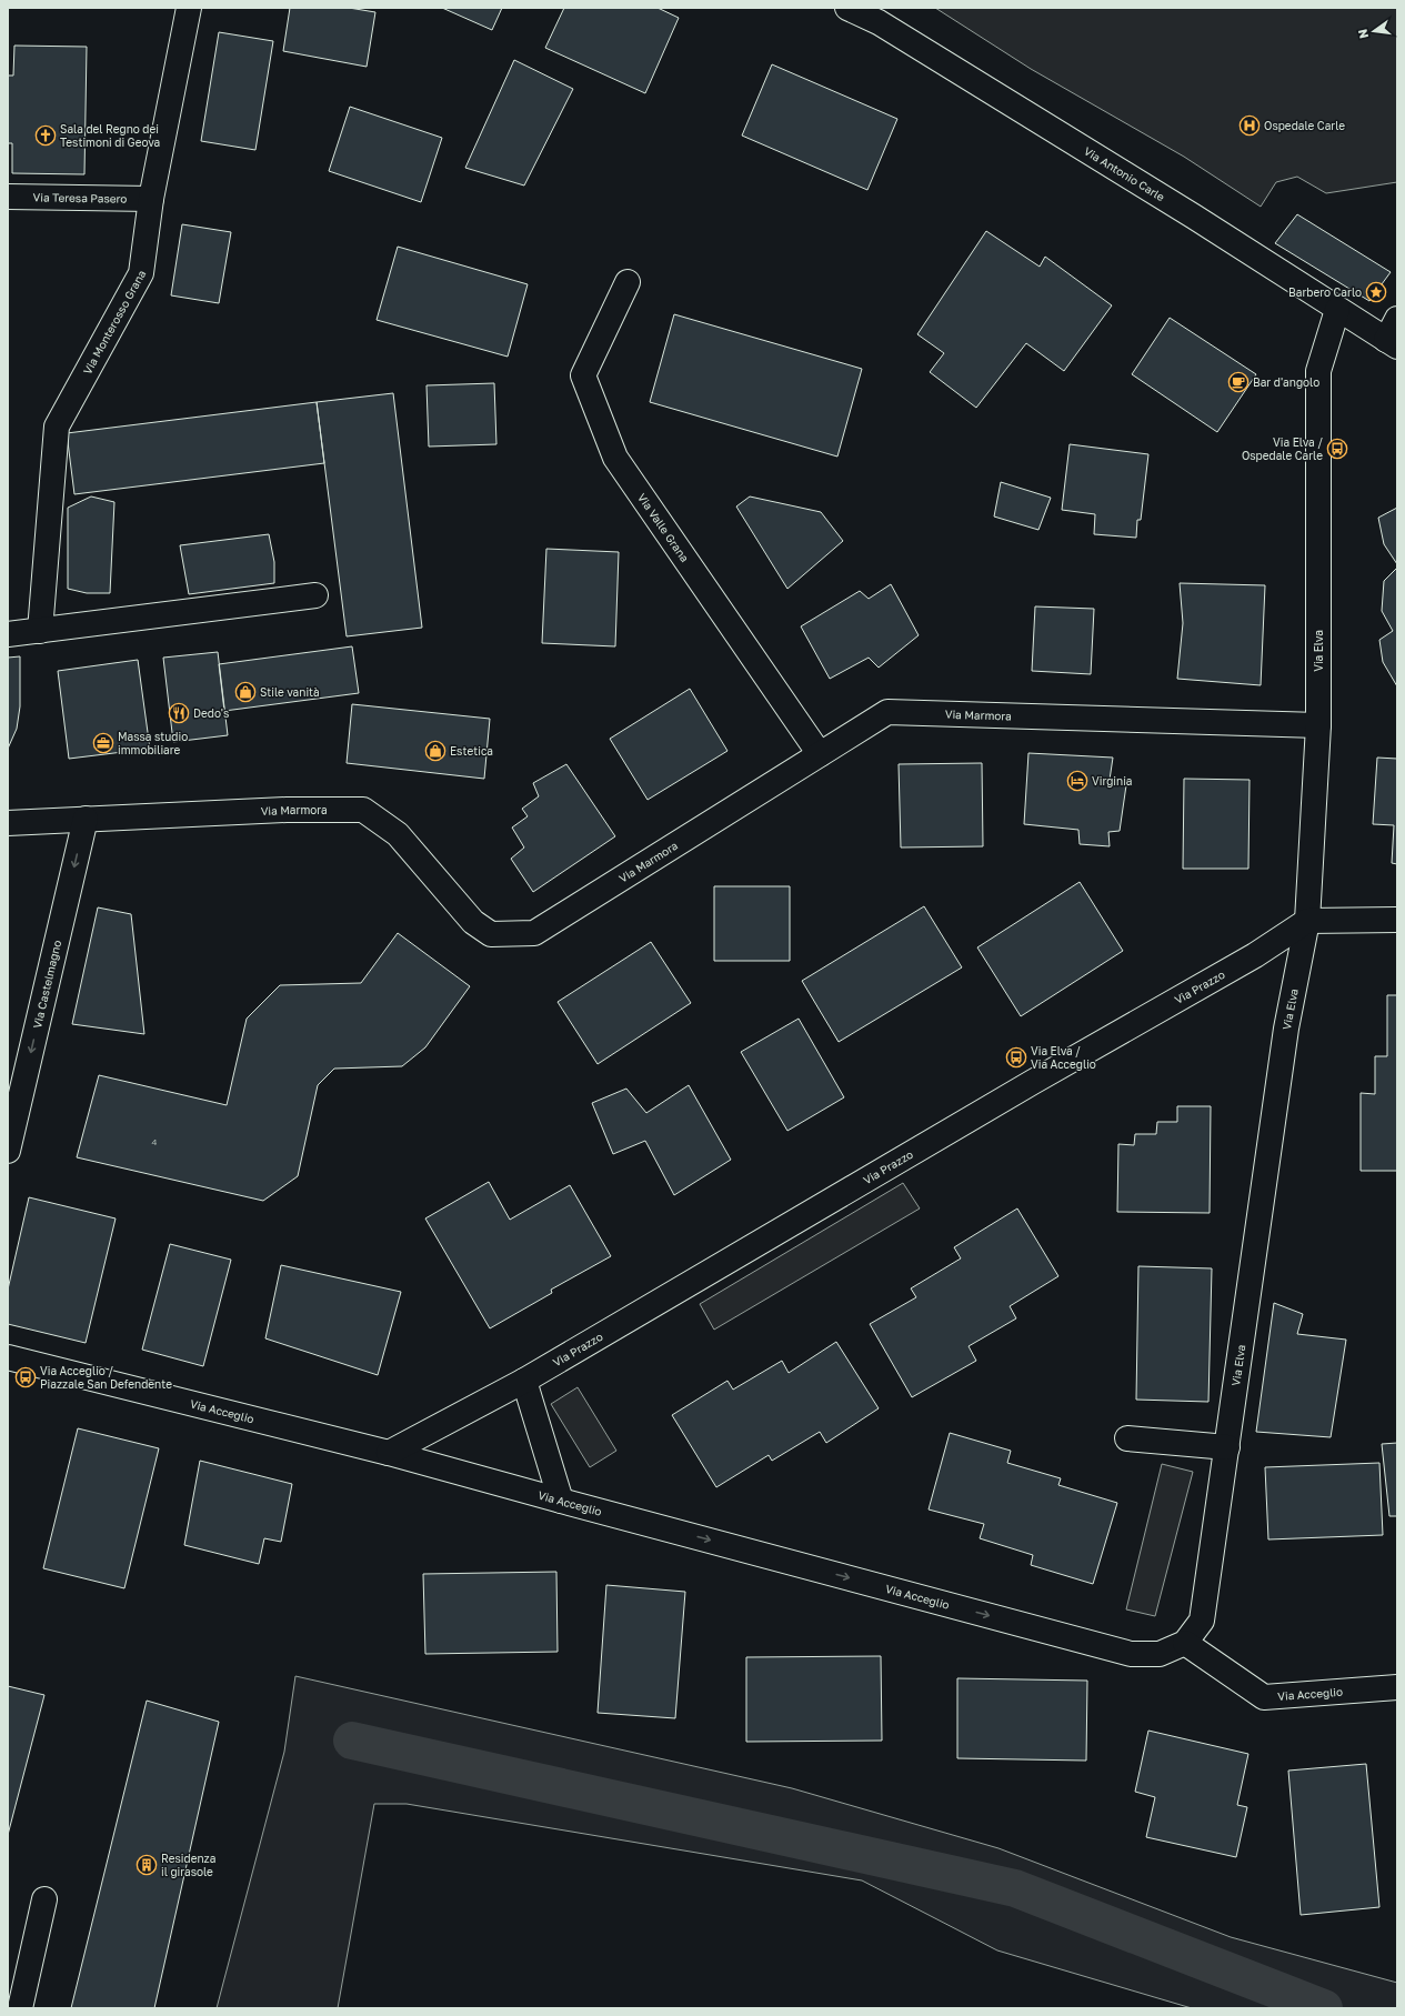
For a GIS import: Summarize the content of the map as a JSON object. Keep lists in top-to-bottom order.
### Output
{
  "streets": {
    "street": [
      "Via Antonio Carle",
      "Via Teresa Pasero",
      "Via Monterosso Grana",
      "Via Valle Grana",
      "Via Elva",
      "Via Marmora",
      "Via Castelmagno",
      "Via Prazzo",
      "Via Acceglio"
    ]
  },
  "crossings": [
    ["Via Antonio Carle", "Via Elva"],
    ["Via Teresa Pasero", "Via Monterosso Grana"],
    ["Via Valle Grana", "Via Marmora"],
    ["Via Elva", "Via Marmora"],
    ["Via Elva", "Via Prazzo"],
    ["Via Elva", "Via Acceglio"],
    ["Via Marmora", "Via Castelmagno"],
    ["Via Prazzo", "Via Acceglio"]
  ],
  "one_way": ["Via Castelmagno", "Via Acceglio"],
  "places": {
    "hospital": ["Ospedale Carle"],
    "church": ["Sala del Regno dei Testimoni di Geova"],
    "place": ["Barbero Carlo"],
    "cafe": ["Bar d'angolo"],
    "bus stop": ["Via Elva / Ospedale Carle", "Via Elva / Via Acceglio", "Via Acceglio / Piazzale San Defendente"],
    "shop": ["Stile vanità", "Estetica"],
    "restaurant": ["Dedo's"],
    "office": ["Massa studio immobiliare"],
    "hotel": ["Virginia"],
    "building": ["Residenza il girasole"]
  },
  "house_numbers": ["4"],
  "north": "left"
}
